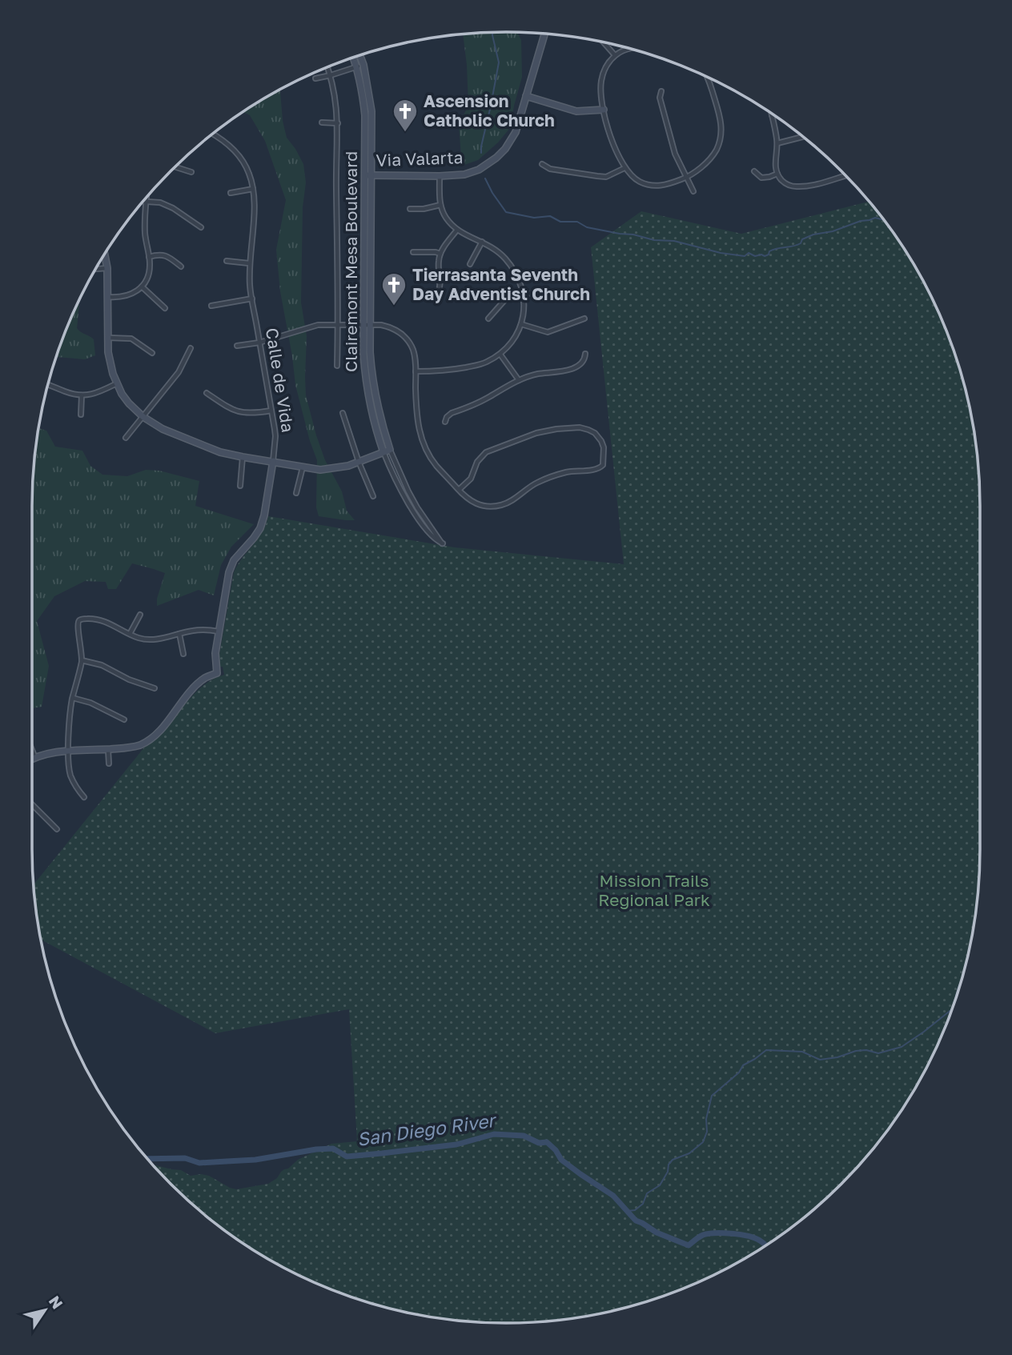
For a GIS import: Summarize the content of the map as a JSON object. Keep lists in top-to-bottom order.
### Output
{
  "streets": {
    "street": ["Via Valarta", "Clairemont Mesa Boulevard", "Calle de Vida"]
  },
  "crossings": [
    ["Via Valarta", "Clairemont Mesa Boulevard"]
  ],
  "water": ["San Diego River"],
  "parks": ["Mission Trails Regional Park"],
  "places": {
    "church": ["Ascension Catholic Church", "Tierrasanta Seventh Day Adventist Church"]
  },
  "north": "top right"
}
